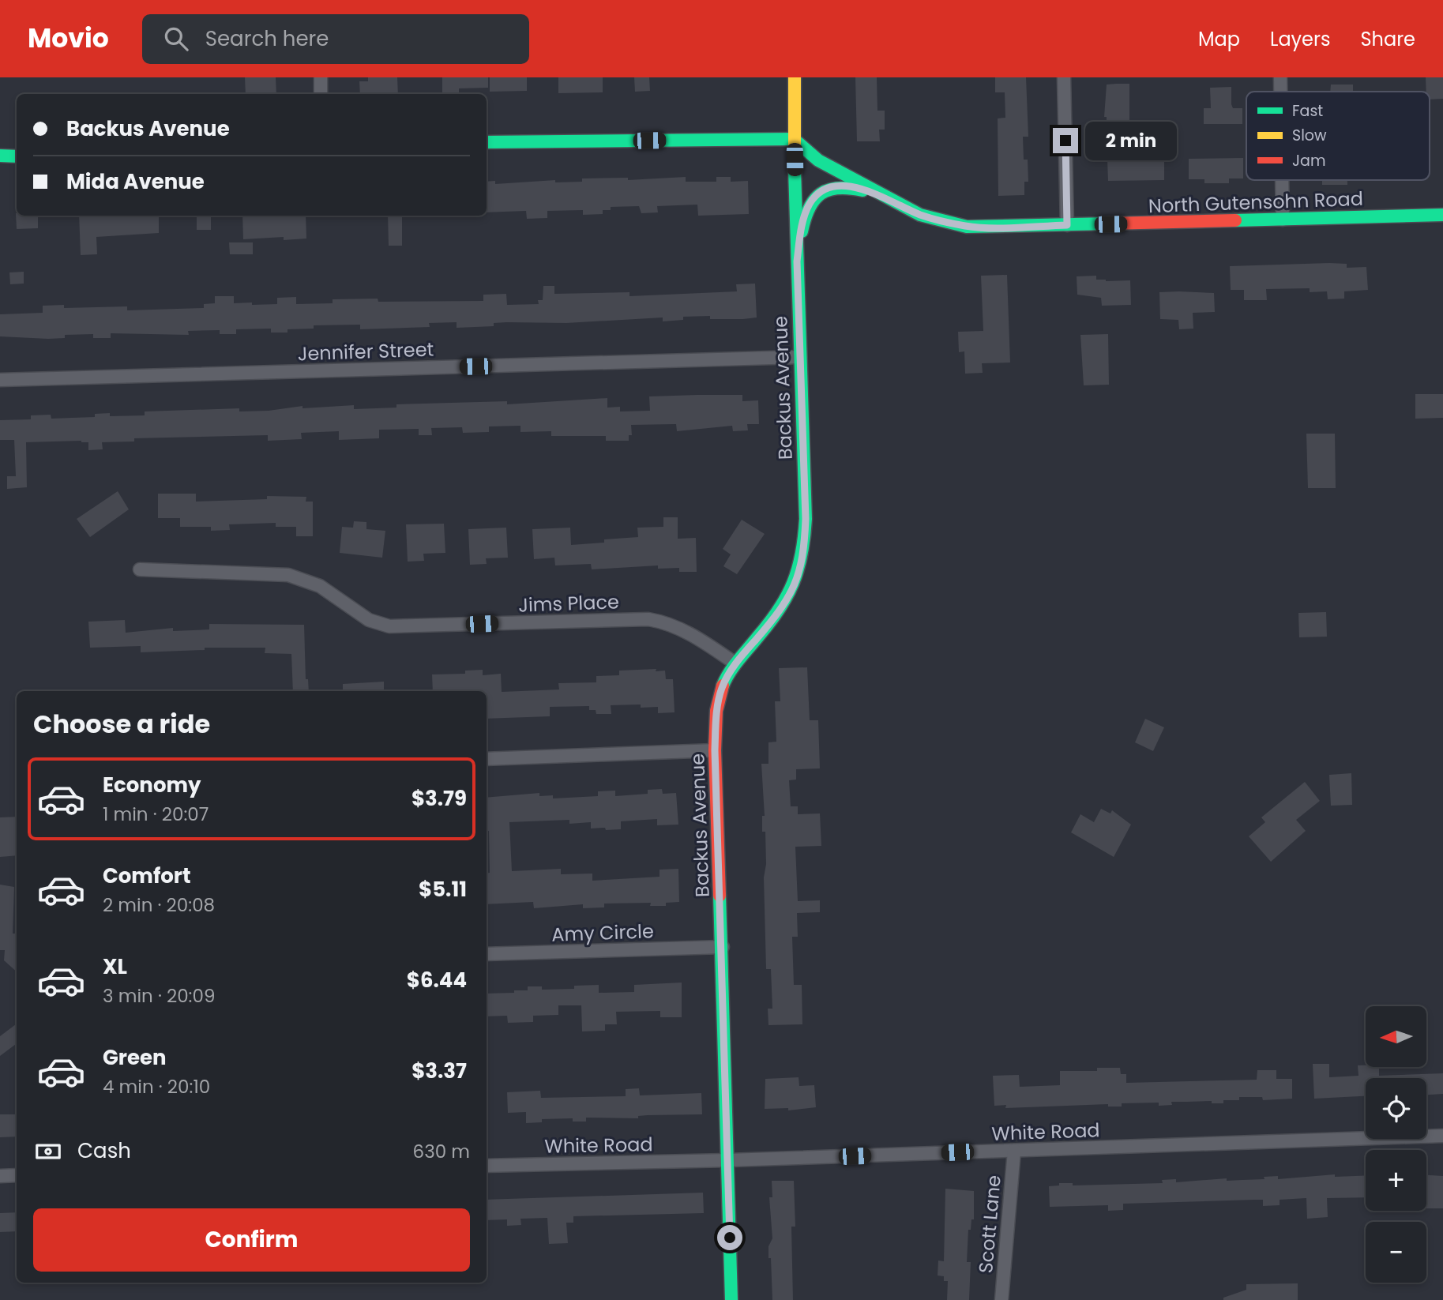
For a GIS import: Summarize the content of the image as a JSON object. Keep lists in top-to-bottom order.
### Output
{
  "streets": {
    "street": [
      "North Gutensohn Road",
      "Jennifer Street",
      "Backus Avenue",
      "Jims Place",
      "Amy Circle",
      "White Road",
      "Scott Lane"
    ]
  },
  "crossings": [
    ["North Gutensohn Road", "Backus Avenue"],
    ["Jennifer Street", "Backus Avenue"],
    ["Backus Avenue", "Jims Place"],
    ["Backus Avenue", "Amy Circle"],
    ["Backus Avenue", "White Road"],
    ["White Road", "Scott Lane"]
  ],
  "legend": ["Fast", "Slow", "Jam"],
  "north": "left",
  "page": {
    "header": "Movio",
    "search": "Search here",
    "nav": ["Map", "Layers", "Share"],
    "banner": ["Backus Avenue", "Mida Avenue"],
    "bubble": "2 min",
    "heading": "Choose a ride",
    "list": [
      {
        "name": "Economy",
        "note": "1 min · 20:07",
        "value": "$3.79"
      },
      {
        "name": "Comfort",
        "note": "2 min · 20:08",
        "value": "$5.11"
      },
      {
        "name": "XL",
        "note": "3 min · 20:09",
        "value": "$6.44"
      },
      {
        "name": "Green",
        "note": "4 min · 20:10",
        "value": "$3.37"
      }
    ],
    "map_buttons": ["+", "−"],
    "pay": ["Cash", "630 m"],
    "buttons": "Confirm"
  }
}
